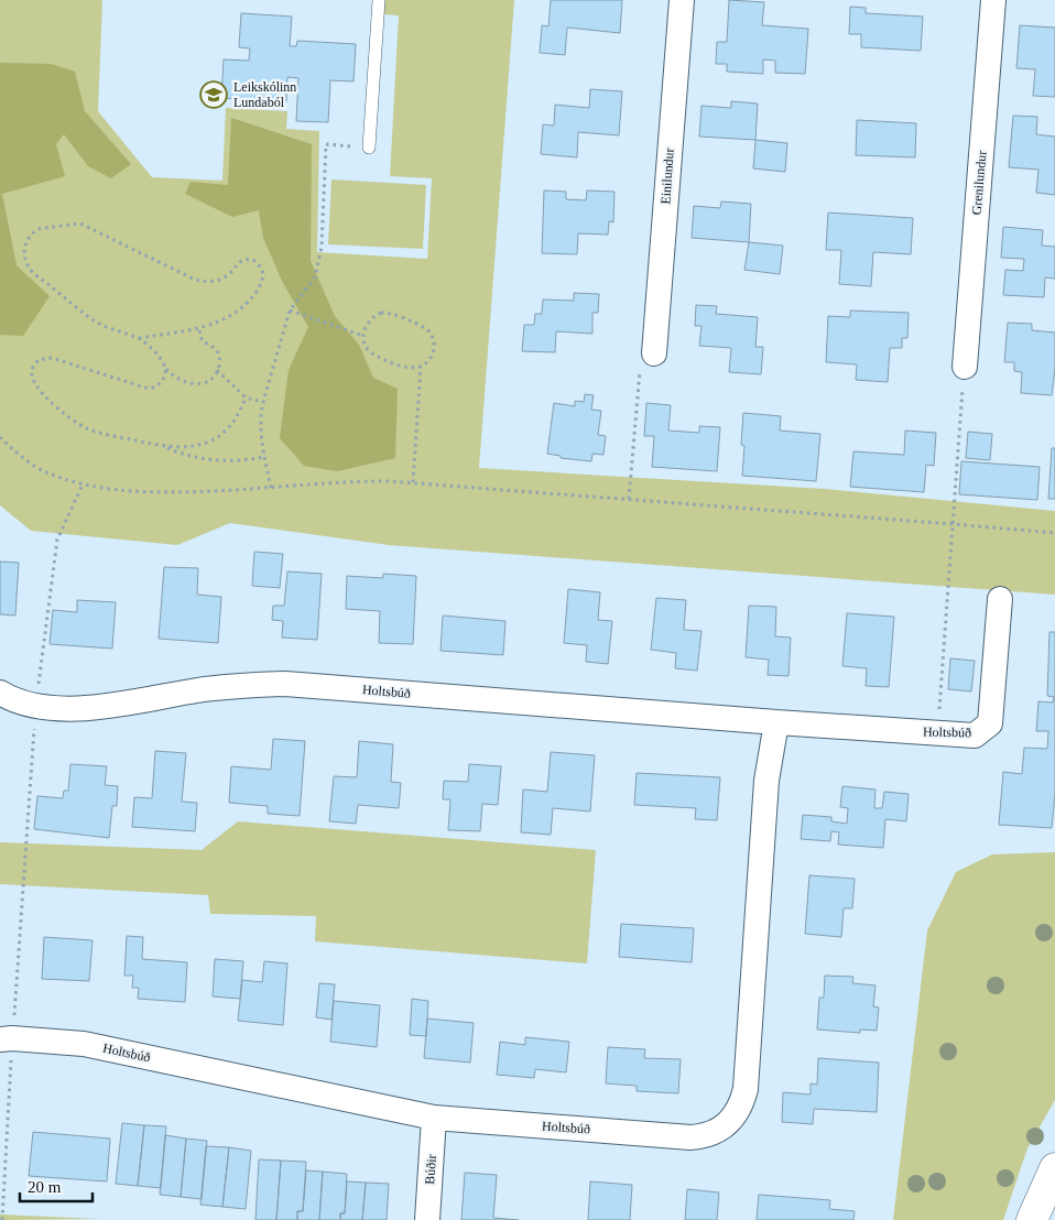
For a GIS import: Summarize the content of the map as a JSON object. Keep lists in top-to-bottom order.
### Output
{
  "streets": {
    "street": [
      "Einilundur",
      "Grenilundur",
      "Holtsbúð",
      "Búðir"
    ]
  },
  "crossings": [
    ["Holtsbúð", "Búðir"]
  ],
  "places": {
    "school or university": ["Leikskólinn Lundaból"]
  },
  "scale_bar": "20 m"
}
